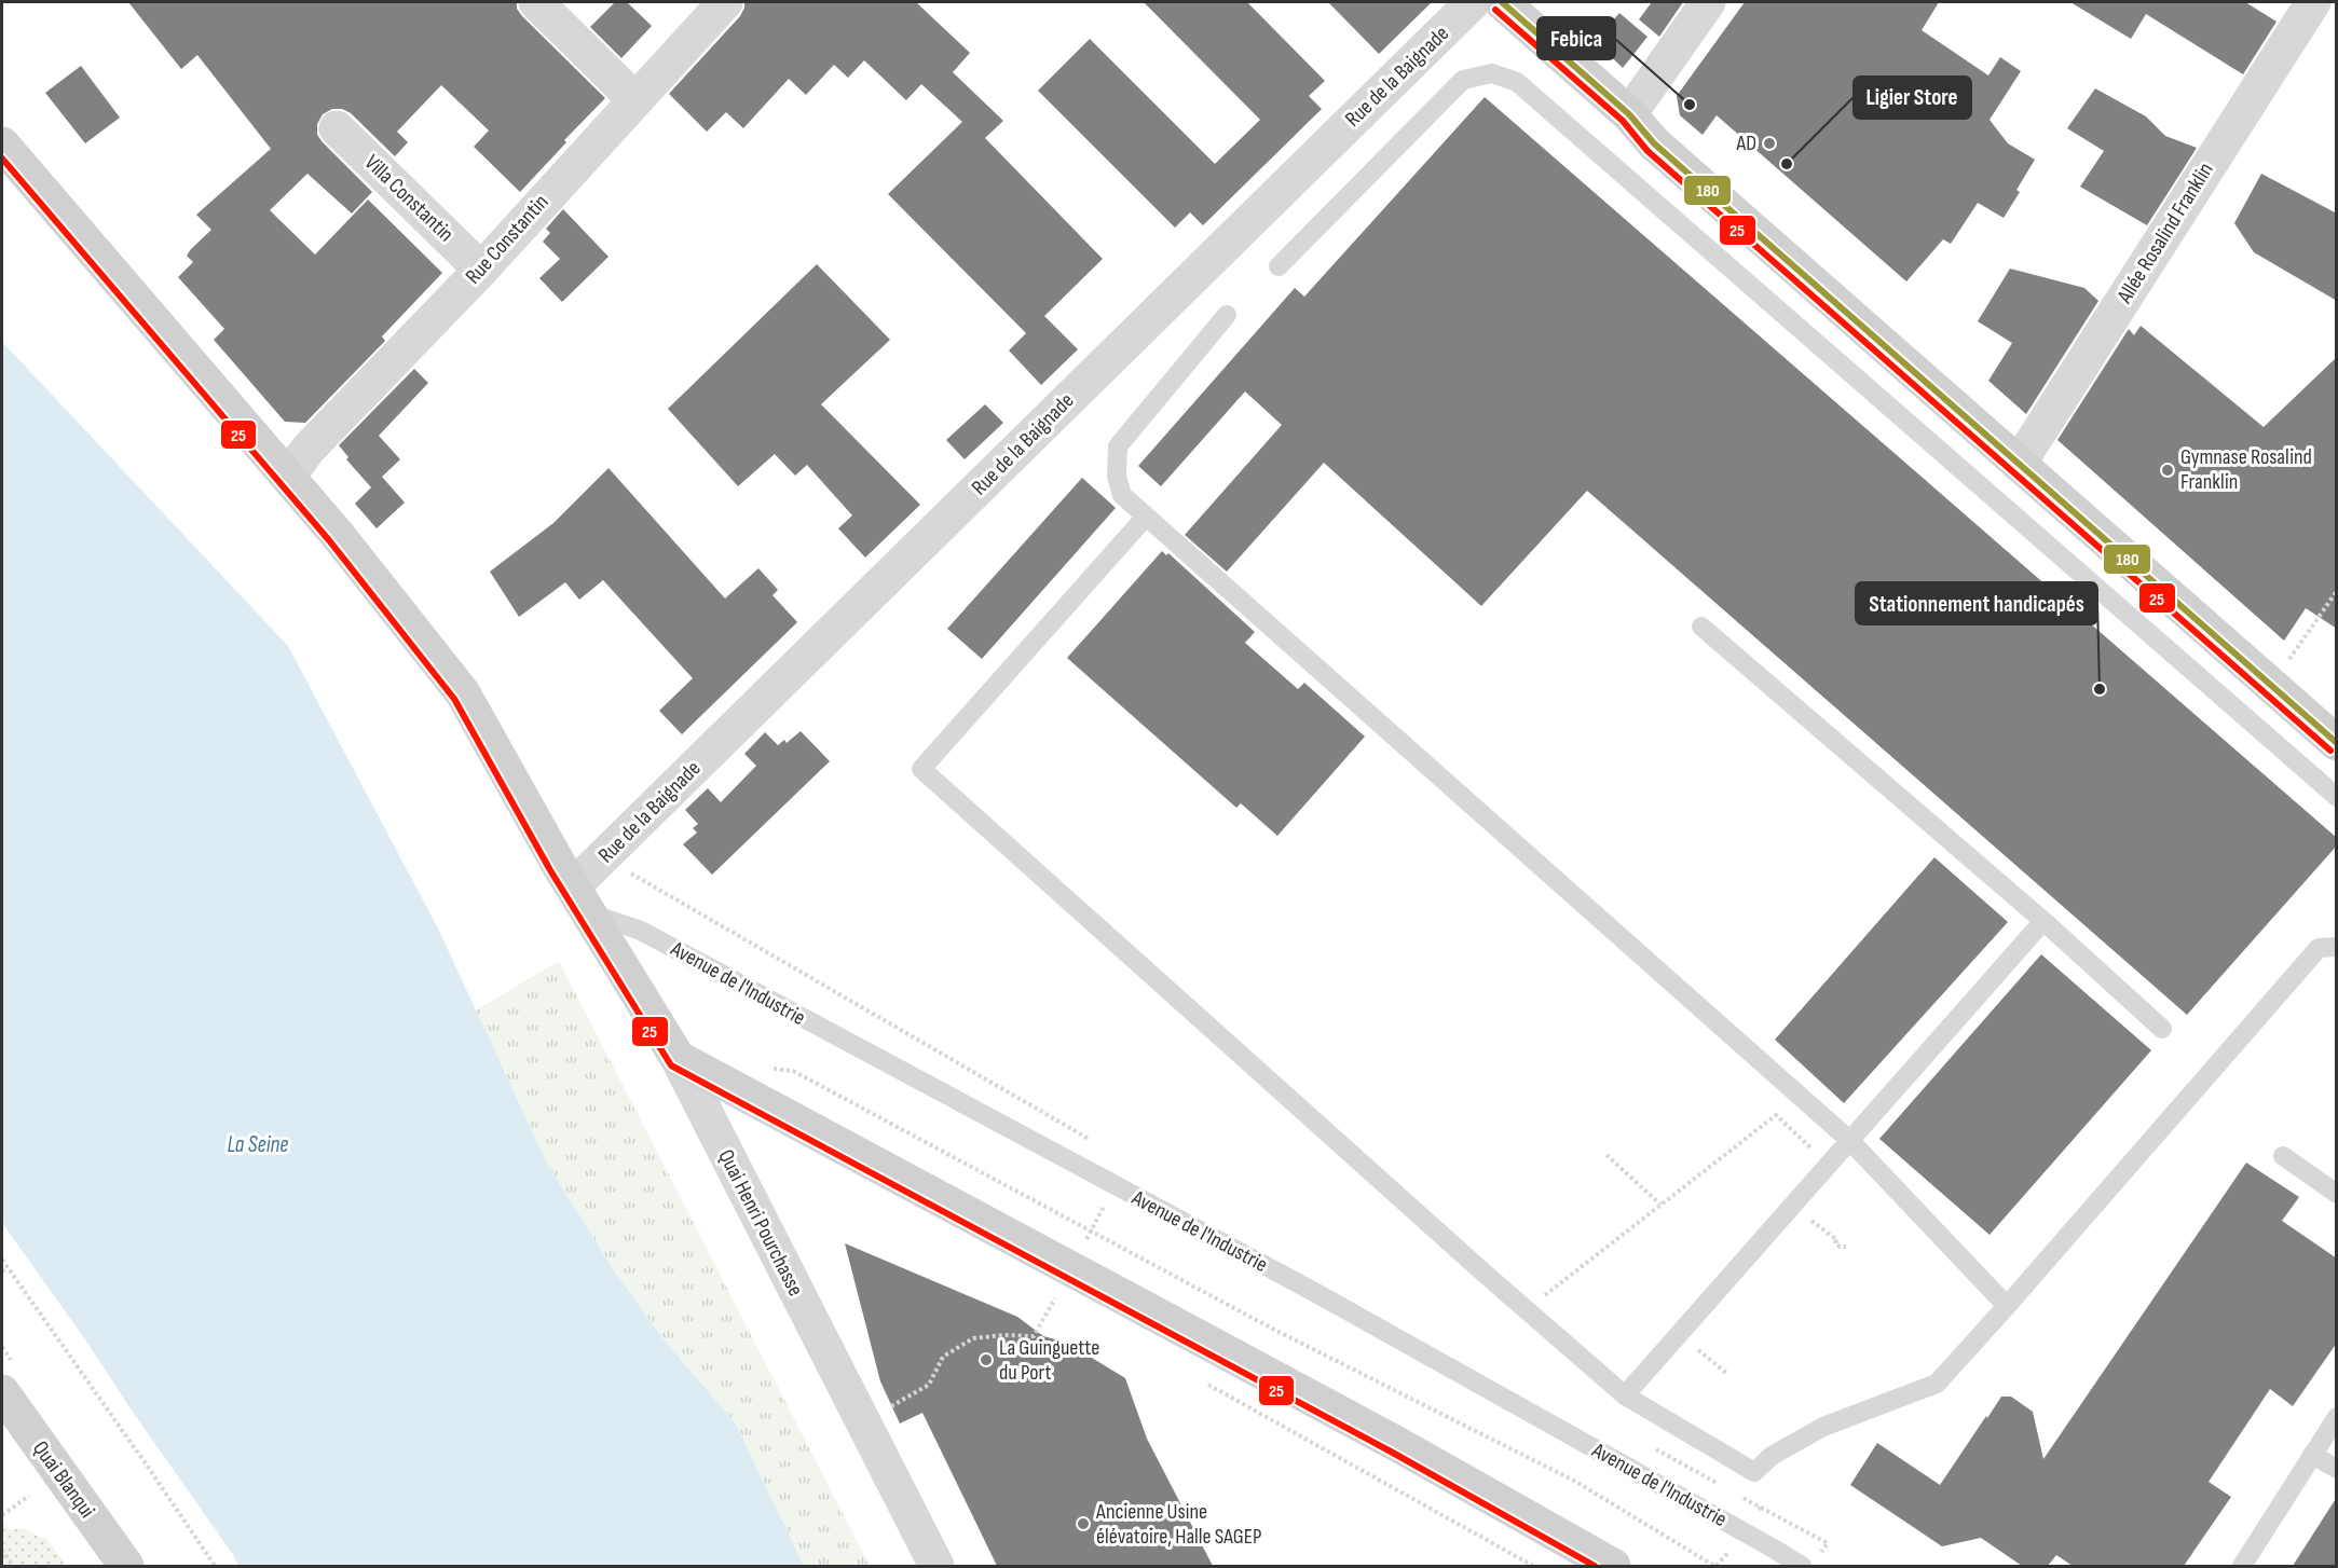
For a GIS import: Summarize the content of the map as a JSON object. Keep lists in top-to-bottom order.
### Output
{
  "streets": {
    "main road": ["Quai Henri Pourchasse", "Quai Blanqui"],
    "street": [
      "Rue de la Baignade",
      "Villa Constantin",
      "Allée Rosalind Franklin",
      "Rue Constantin"
    ],
    "lane": ["Avenue de l'Industrie"]
  },
  "crossings": [
    ["Rue de la Baignade", "Avenue de l'Industrie"],
    ["Rue de la Baignade", "Quai Henri Pourchasse"],
    ["Villa Constantin", "Rue Constantin"],
    ["Rue Constantin", "Quai Henri Pourchasse"],
    ["Avenue de l'Industrie", "Quai Henri Pourchasse"]
  ],
  "water": ["La Seine"],
  "places": [
    "Febica",
    "AD",
    "Ligier Store",
    "Gymnase Rosalind Franklin",
    "Stationnement handicapés",
    "La Guinguette du Port",
    "Ancienne Usine élévatoire, Halle SAGEP"
  ],
  "lines": ["transit line 180", "transit line 25"]
}
